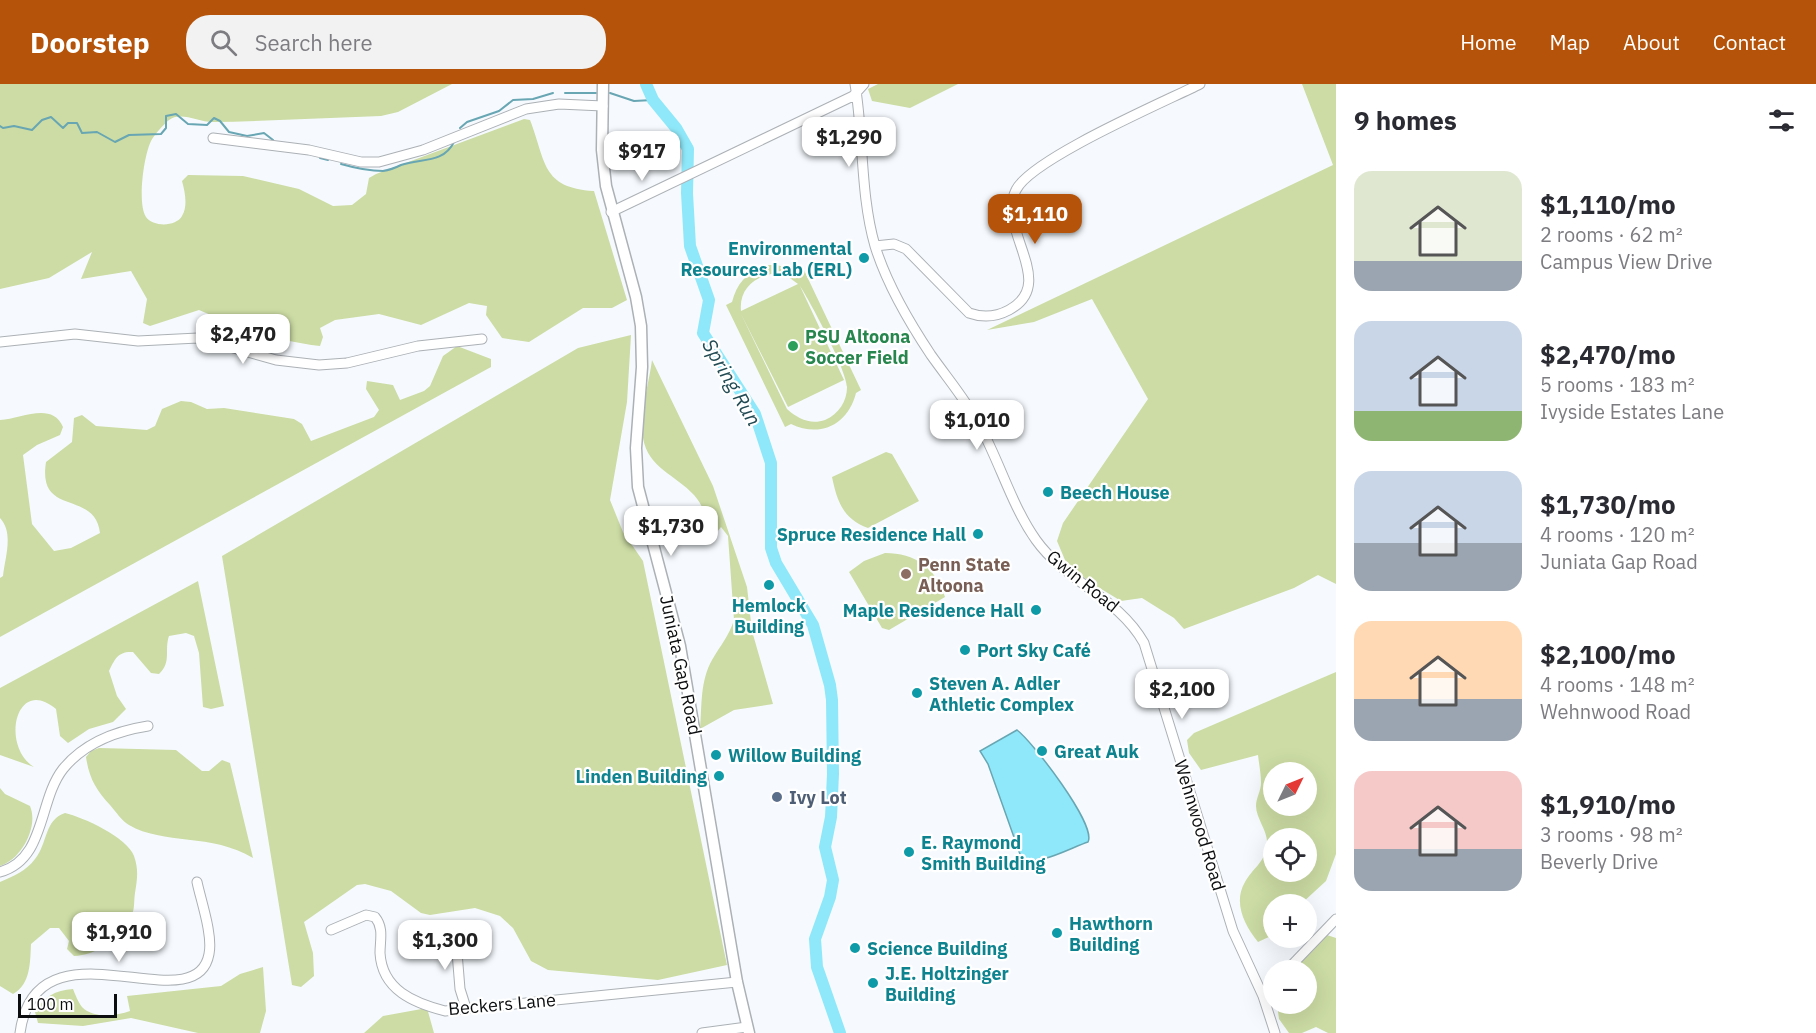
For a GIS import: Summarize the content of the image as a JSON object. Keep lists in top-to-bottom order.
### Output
{
  "streets": {
    "main road": ["Juniata Gap Road"],
    "street": ["Gwin Road", "Wehnwood Road", "Beckers Lane"]
  },
  "crossings": [
    ["Gwin Road", "Wehnwood Road"],
    ["Juniata Gap Road", "Beckers Lane"]
  ],
  "water": ["Spring Run"],
  "places": [
    "Environmental Resources Lab (ERL)",
    "PSU Altoona Soccer Field",
    "Beech House",
    "Spruce Residence Hall",
    "Penn State Altoona",
    "Hemlock Building",
    "Maple Residence Hall",
    "Port Sky Café",
    "Steven A. Adler Athletic Complex",
    "Great Auk",
    "Willow Building",
    "Linden Building",
    "Ivy Lot",
    "E. Raymond Smith Building",
    "Hawthorn Building",
    "Science Building",
    "J.E. Holtzinger Building"
  ],
  "scale_bar": "100 m",
  "north": "top right",
  "page": {
    "header": "Doorstep",
    "search": "Search here",
    "nav": [
      "Home",
      "Map",
      "About",
      "Contact"
    ],
    "heading": "9 homes",
    "price": [
      "$1,290",
      "$917",
      "$1,110",
      "$2,470",
      "$1,010",
      "$1,730",
      "$2,100",
      "$1,910",
      "$1,300"
    ],
    "list": [
      {
        "name": "$1,110/mo",
        "note": "2 rooms · 62 m² · Campus View Drive"
      },
      {
        "name": "$2,470/mo",
        "note": "5 rooms · 183 m² · Ivyside Estates Lane"
      },
      {
        "name": "$1,730/mo",
        "note": "4 rooms · 120 m² · Juniata Gap Road"
      },
      {
        "name": "$2,100/mo",
        "note": "4 rooms · 148 m² · Wehnwood Road"
      },
      {
        "name": "$1,910/mo",
        "note": "3 rooms · 98 m² · Beverly Drive"
      }
    ],
    "map_buttons": ["+", "−"],
    "scale": "100 m"
  }
}
